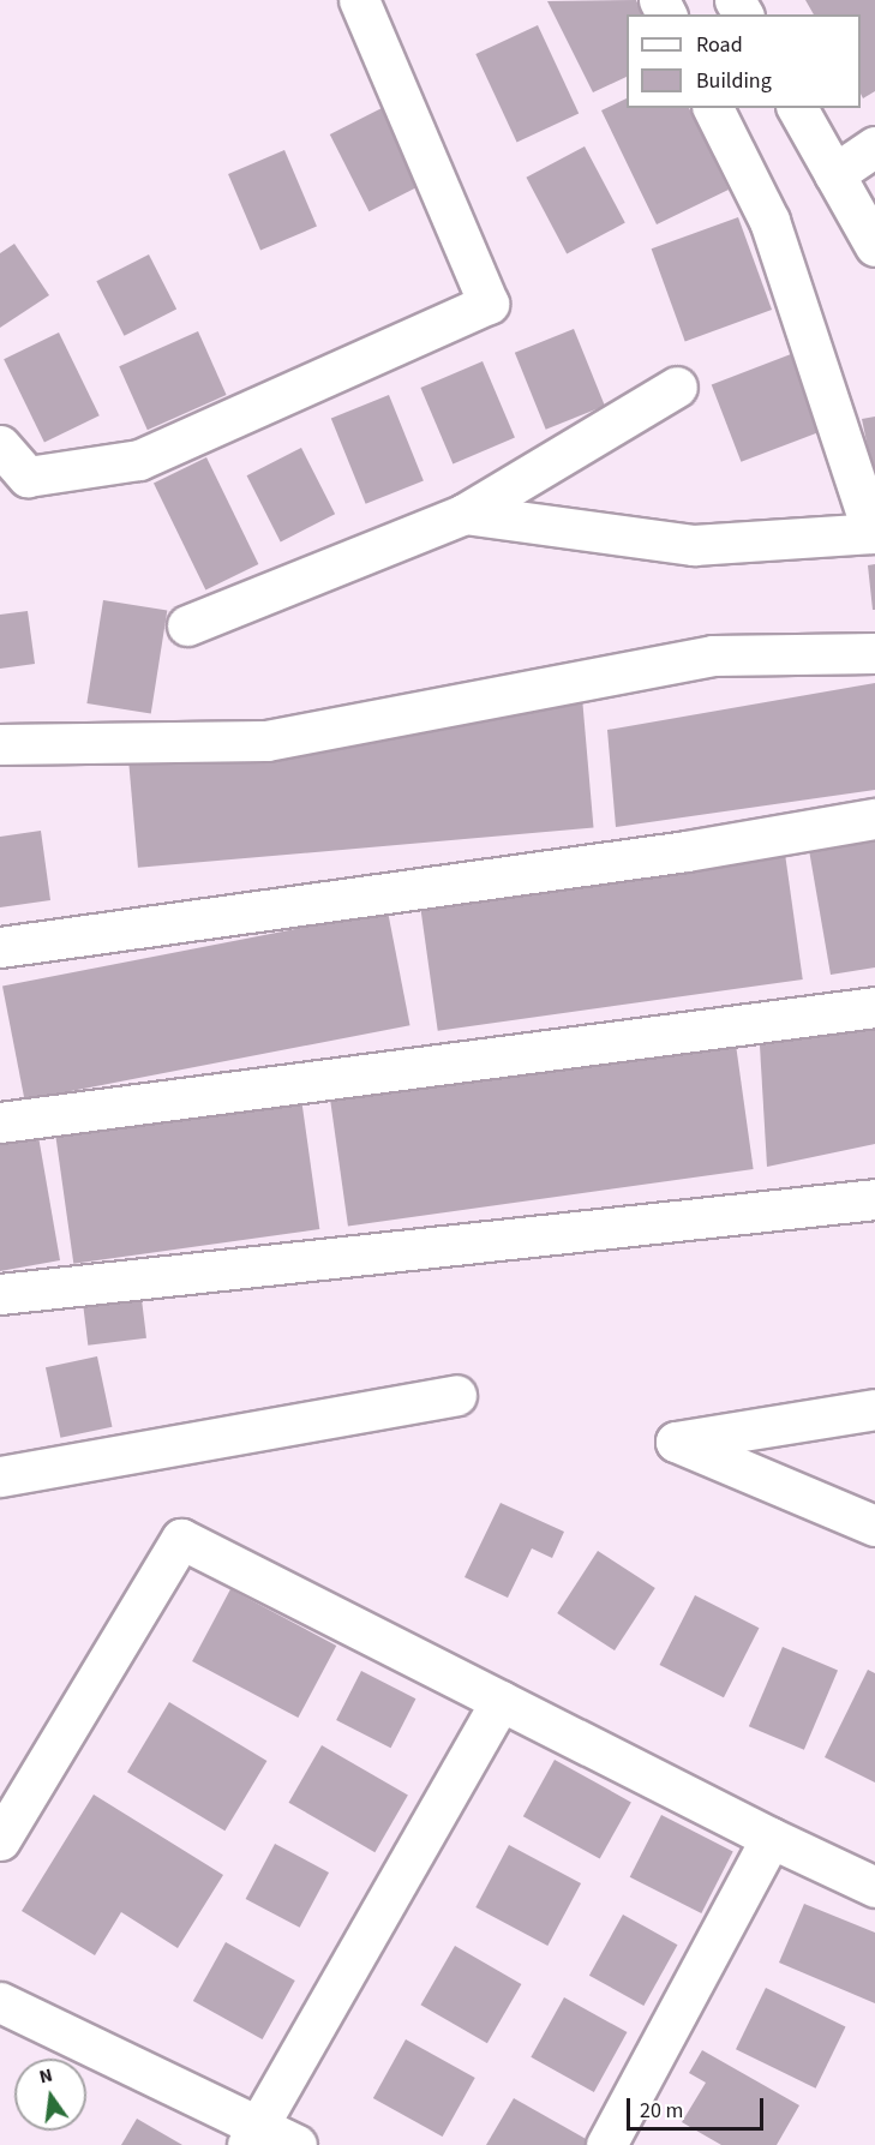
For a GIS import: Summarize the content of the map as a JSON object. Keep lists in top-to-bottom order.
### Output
{
  "legend": ["Road", "Building"],
  "scale_bar": "20 m",
  "north": "top"
}
